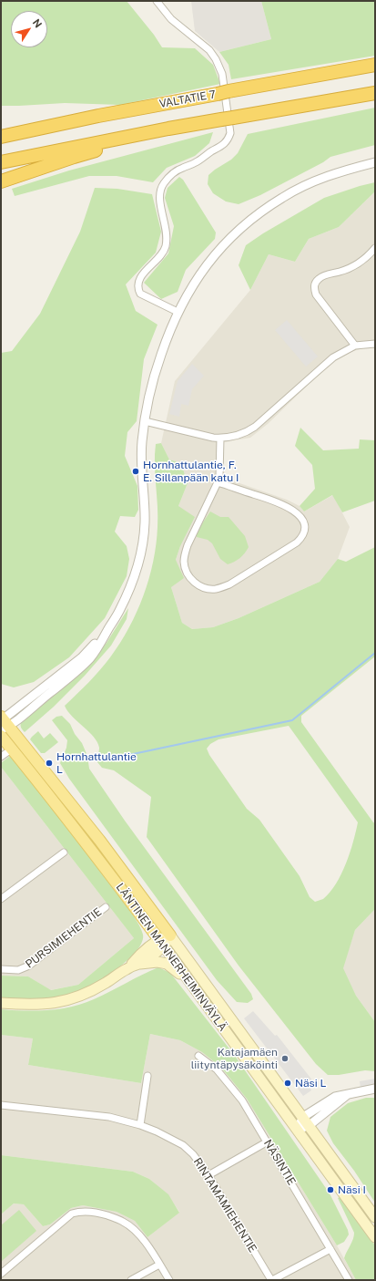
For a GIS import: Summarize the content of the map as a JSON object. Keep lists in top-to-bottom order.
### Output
{
  "streets": {
    "highway": ["VALTATIE 7"],
    "main road": ["LÄNTINEN MANNERHEIMINVÄYLÄ"],
    "street": ["PURSIMIEHENTIE", "NÄSINTIE", "RINTAMAMIEHENTIE"]
  },
  "places": [
    "Hornhattulantie, F. E. Sillanpään katu I",
    "Hornhattulantie L",
    "Katajamäen liityntäpysäköinti",
    "Näsi L",
    "Näsi I"
  ],
  "north": "top right"
}
